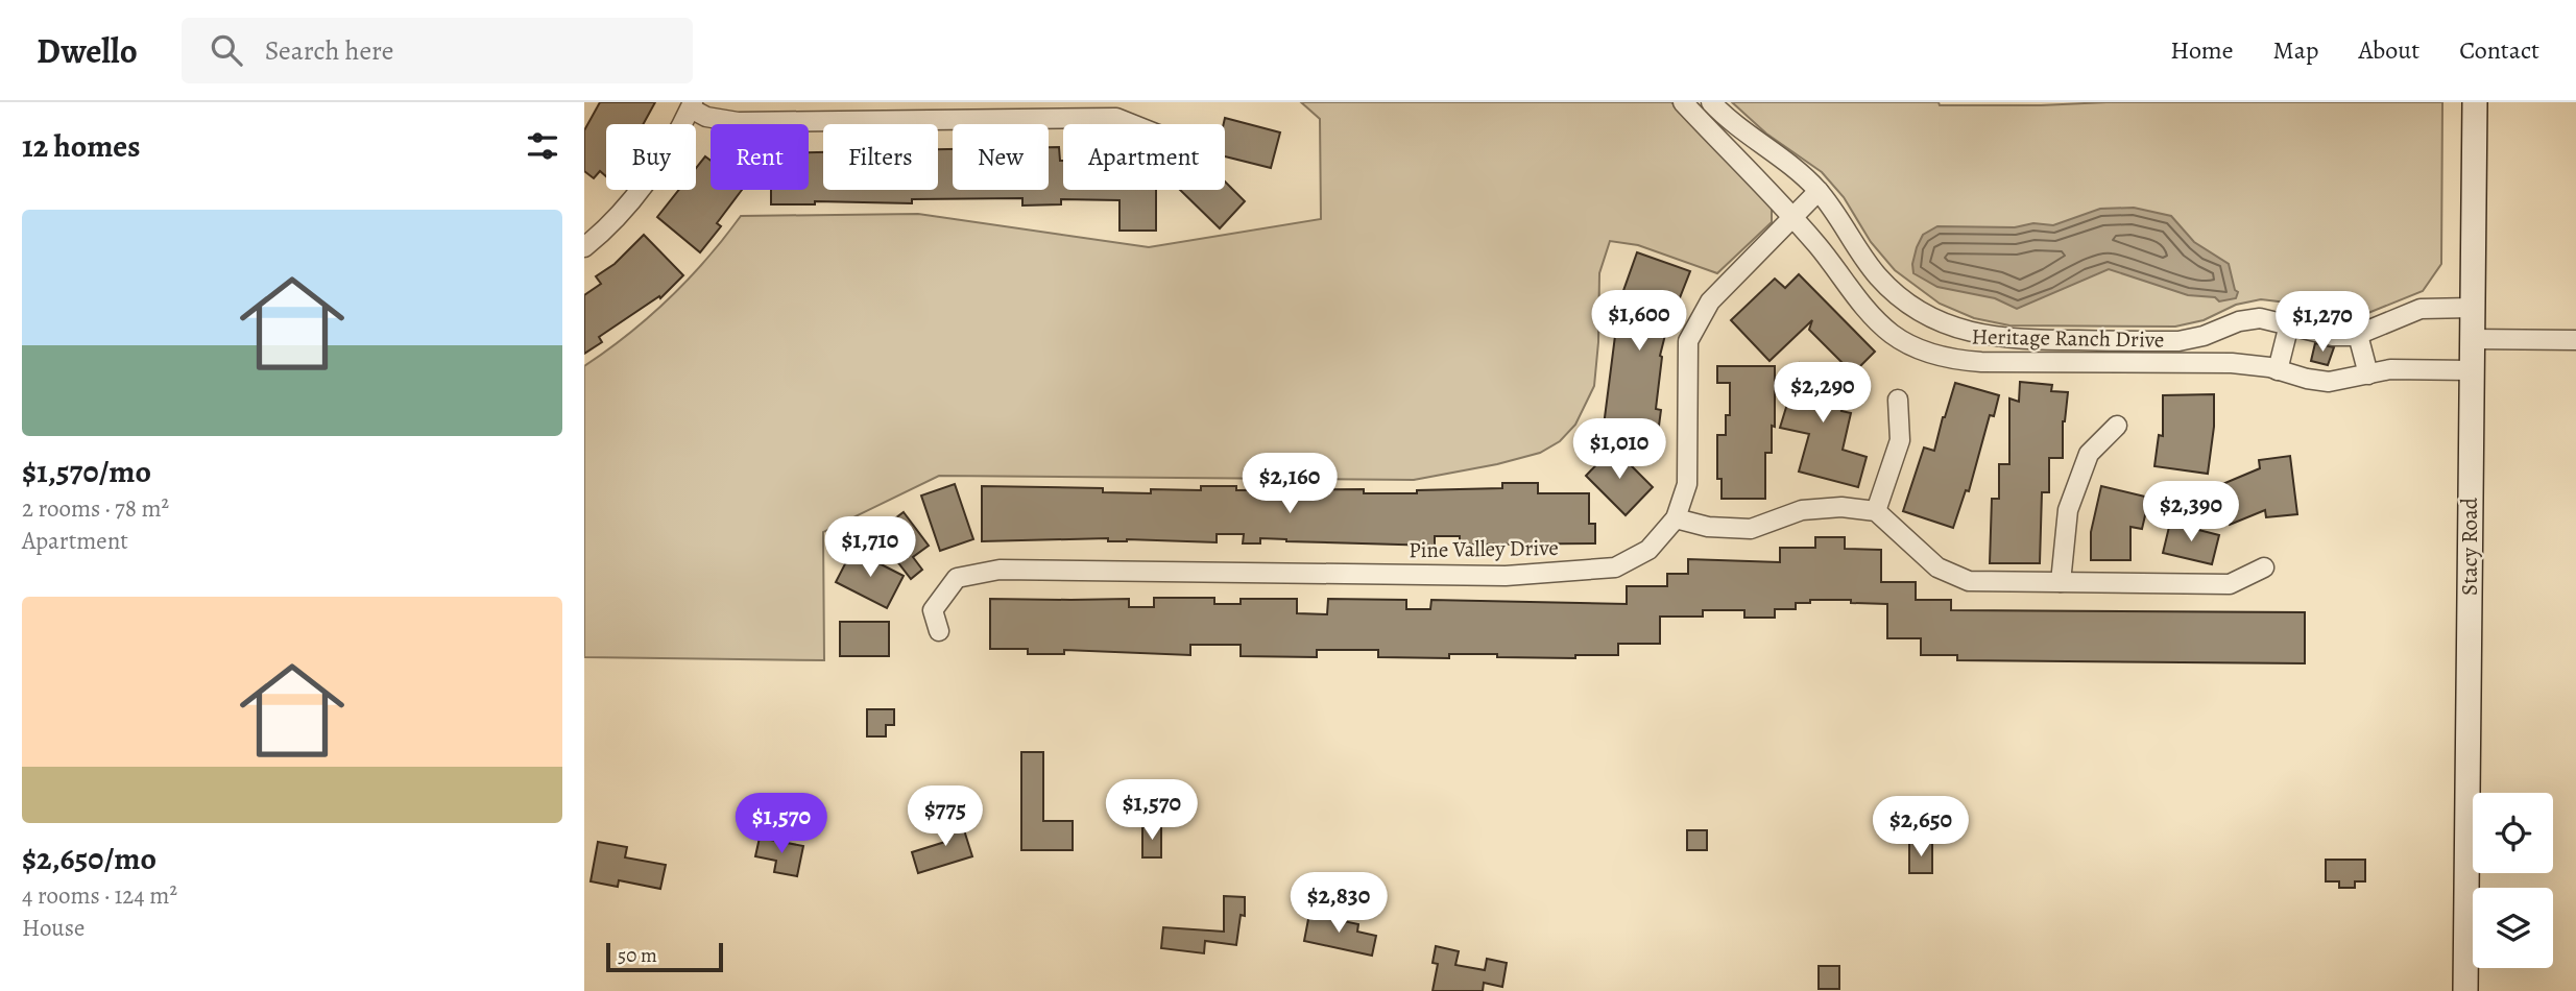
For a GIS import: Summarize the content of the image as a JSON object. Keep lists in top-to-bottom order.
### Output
{
  "streets": {
    "main road": ["Stacy Road"],
    "street": ["Heritage Ranch Drive", "Pine Valley Drive"]
  },
  "crossings": [
    ["Heritage Ranch Drive", "Stacy Road"],
    ["Heritage Ranch Drive", "Pine Valley Drive"]
  ],
  "scale_bar": "50 m",
  "page": {
    "header": "Dwello",
    "search": "Search here",
    "nav": [
      "Home",
      "Map",
      "About",
      "Contact"
    ],
    "heading": "12 homes",
    "chip": [
      "Buy",
      "Rent",
      "Filters",
      "New",
      "Apartment"
    ],
    "list": [
      {
        "name": "$1,570/mo",
        "note": "2 rooms · 78 m² · Apartment"
      },
      {
        "name": "$2,650/mo",
        "note": "4 rooms · 124 m² · House"
      }
    ],
    "price": [
      "$1,600",
      "$1,270",
      "$2,290",
      "$1,010",
      "$2,160",
      "$2,390",
      "$1,710",
      "$1,570",
      "$775",
      "$1,570",
      "$2,650",
      "$2,830"
    ],
    "scale": "50 m"
  }
}
